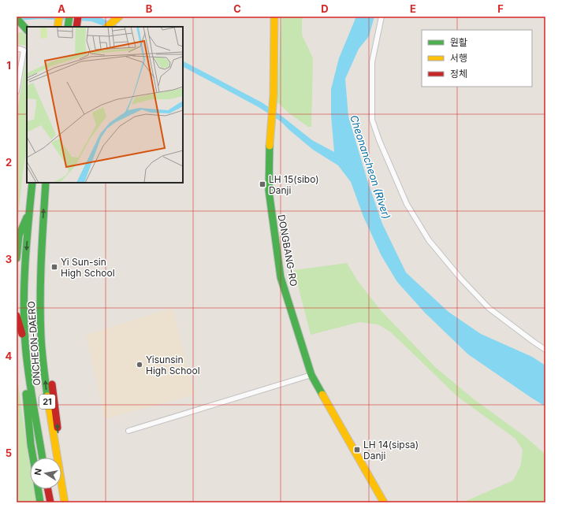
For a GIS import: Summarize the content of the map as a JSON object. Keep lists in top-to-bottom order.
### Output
{
  "streets": {
    "main road": ["DONGBANG-RO", "ONCHEON-DAERO", "21"]
  },
  "water": ["Cheonancheon (River)"],
  "places": {
    "transit": ["LH 15(sibo) Danji", "Yi Sun-sin High School", "LH 14(sipsa) Danji"],
    "other": ["Yisunsin High School"]
  },
  "legend": ["원활", "서행", "정체"],
  "north": "left",
  "grid": {
    "columns": [
      "A",
      "B",
      "C",
      "D",
      "E",
      "F"
    ],
    "rows": [
      "1",
      "2",
      "3",
      "4",
      "5"
    ]
  }
}
